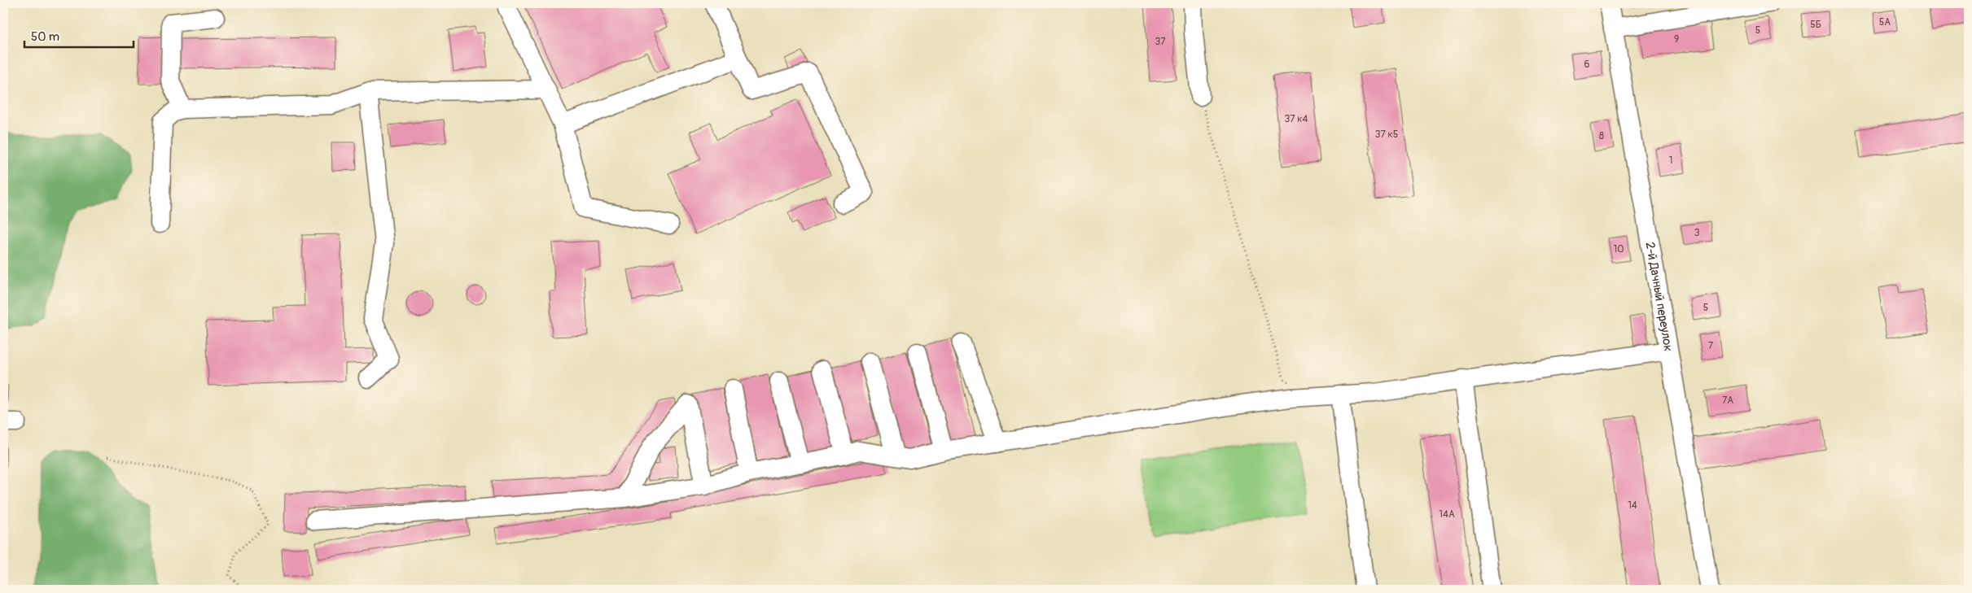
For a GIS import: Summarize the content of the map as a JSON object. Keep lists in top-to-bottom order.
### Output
{
  "streets": {
    "street": ["2-й Дачный переулок"]
  },
  "house_numbers": [
    "5А",
    "5Б",
    "5",
    "9",
    "37",
    "6",
    "37 к4",
    "37 к5",
    "8",
    "1",
    "3",
    "10",
    "5",
    "7",
    "7А",
    "14",
    "14А"
  ],
  "scale_bar": "50 m"
}
